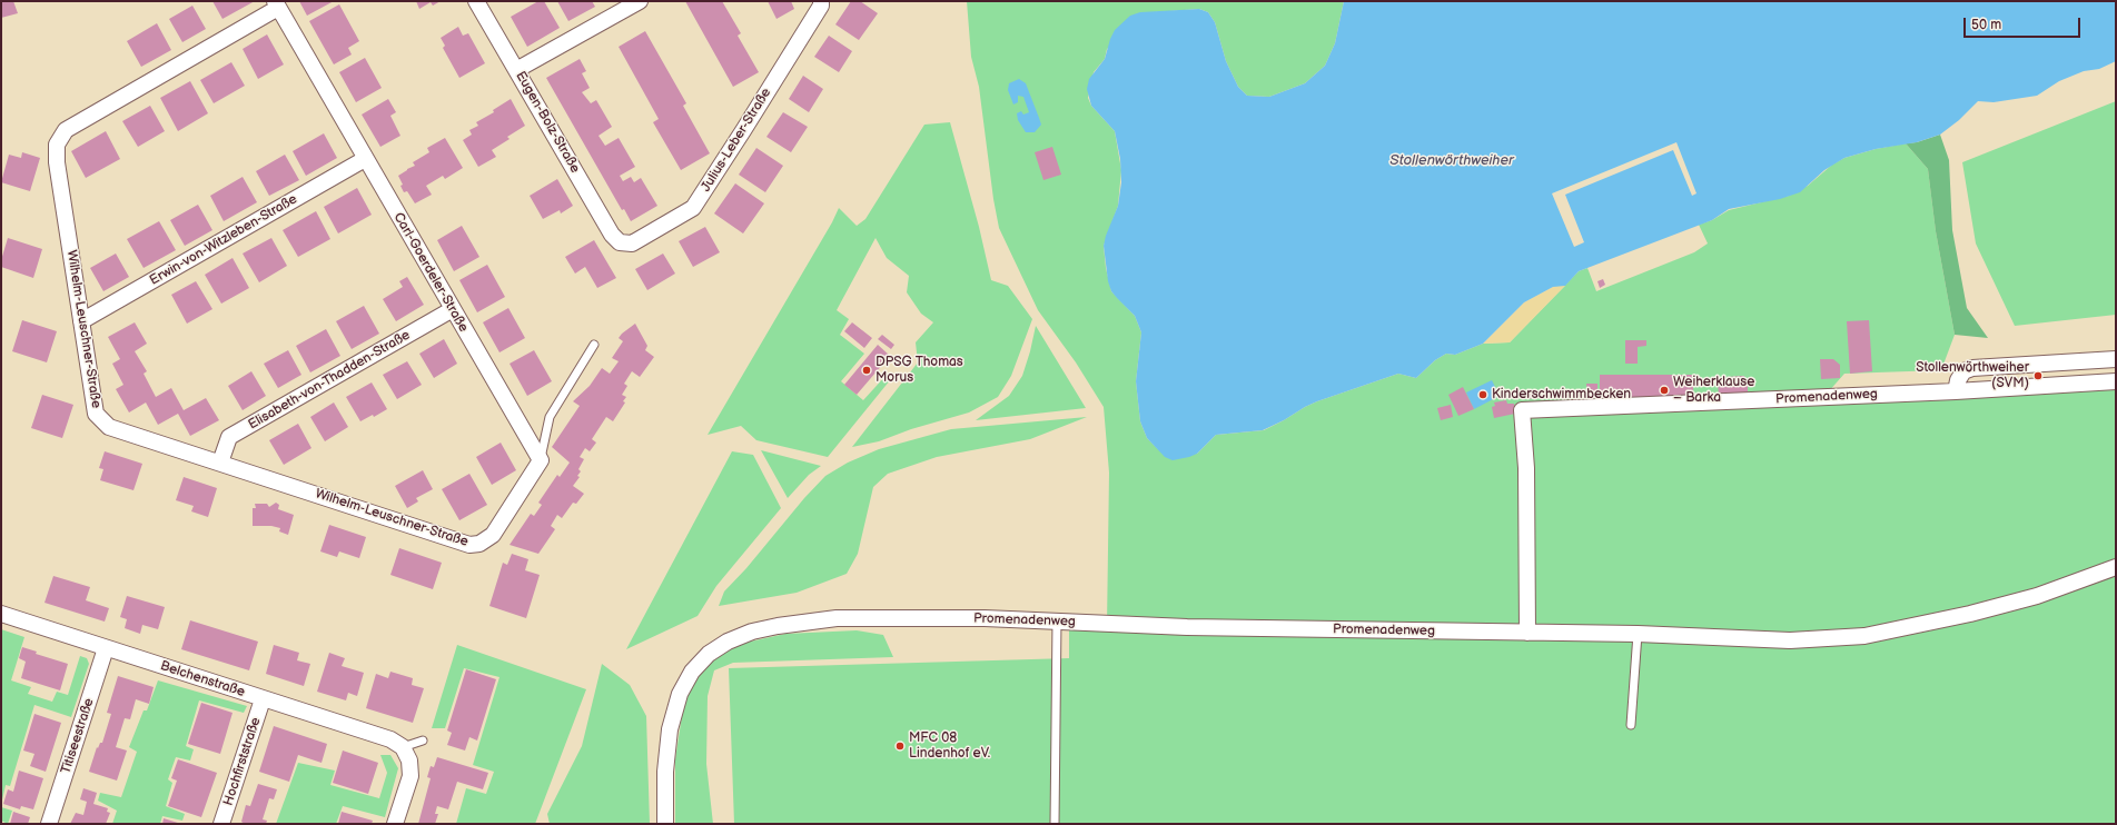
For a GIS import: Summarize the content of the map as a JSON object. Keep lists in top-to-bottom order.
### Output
{
  "streets": {
    "street": [
      "Eugen-Bolz-Straße",
      "Julius-Leber-Straße",
      "Erwin-von-Witzleben-Straße",
      "Carl-Goerdeler-Straße",
      "Wilhelm-Leuschner-Straße",
      "Elisabeth-von-Thadden-Straße",
      "Promenadenweg",
      "Belchenstraße",
      "Titiseestraße",
      "Hochfirststraße"
    ]
  },
  "crossings": [
    ["Eugen-Bolz-Straße", "Julius-Leber-Straße"],
    ["Erwin-von-Witzleben-Straße", "Carl-Goerdeler-Straße"],
    ["Erwin-von-Witzleben-Straße", "Wilhelm-Leuschner-Straße"],
    ["Carl-Goerdeler-Straße", "Wilhelm-Leuschner-Straße"],
    ["Carl-Goerdeler-Straße", "Elisabeth-von-Thadden-Straße"],
    ["Wilhelm-Leuschner-Straße", "Elisabeth-von-Thadden-Straße"],
    ["Belchenstraße", "Titiseestraße"],
    ["Belchenstraße", "Hochfirststraße"]
  ],
  "water": ["Stollenwörthweiher"],
  "places": [
    "DPSG Thomas Morus",
    "Stollenwörthweiher (SVM)",
    "Weiherklause – Barka",
    "Kinderschwimmbecken",
    "MFC 08 Lindenhof eV."
  ],
  "scale_bar": "50 m"
}
